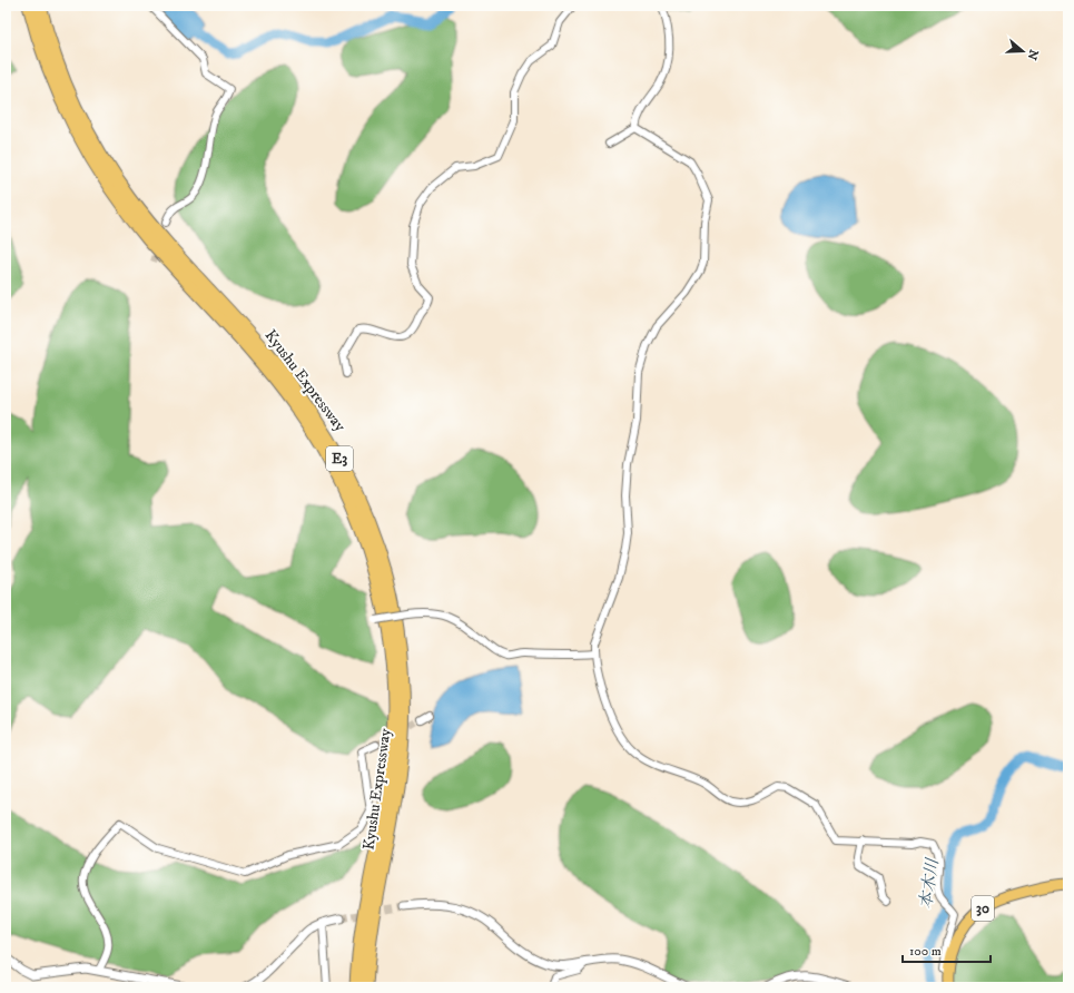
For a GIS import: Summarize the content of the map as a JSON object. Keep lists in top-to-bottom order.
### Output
{
  "streets": {
    "highway": ["Kyushu Expressway", "E3"],
    "main road": ["30"]
  },
  "water": ["本木川"],
  "scale_bar": "100 m",
  "north": "right"
}
